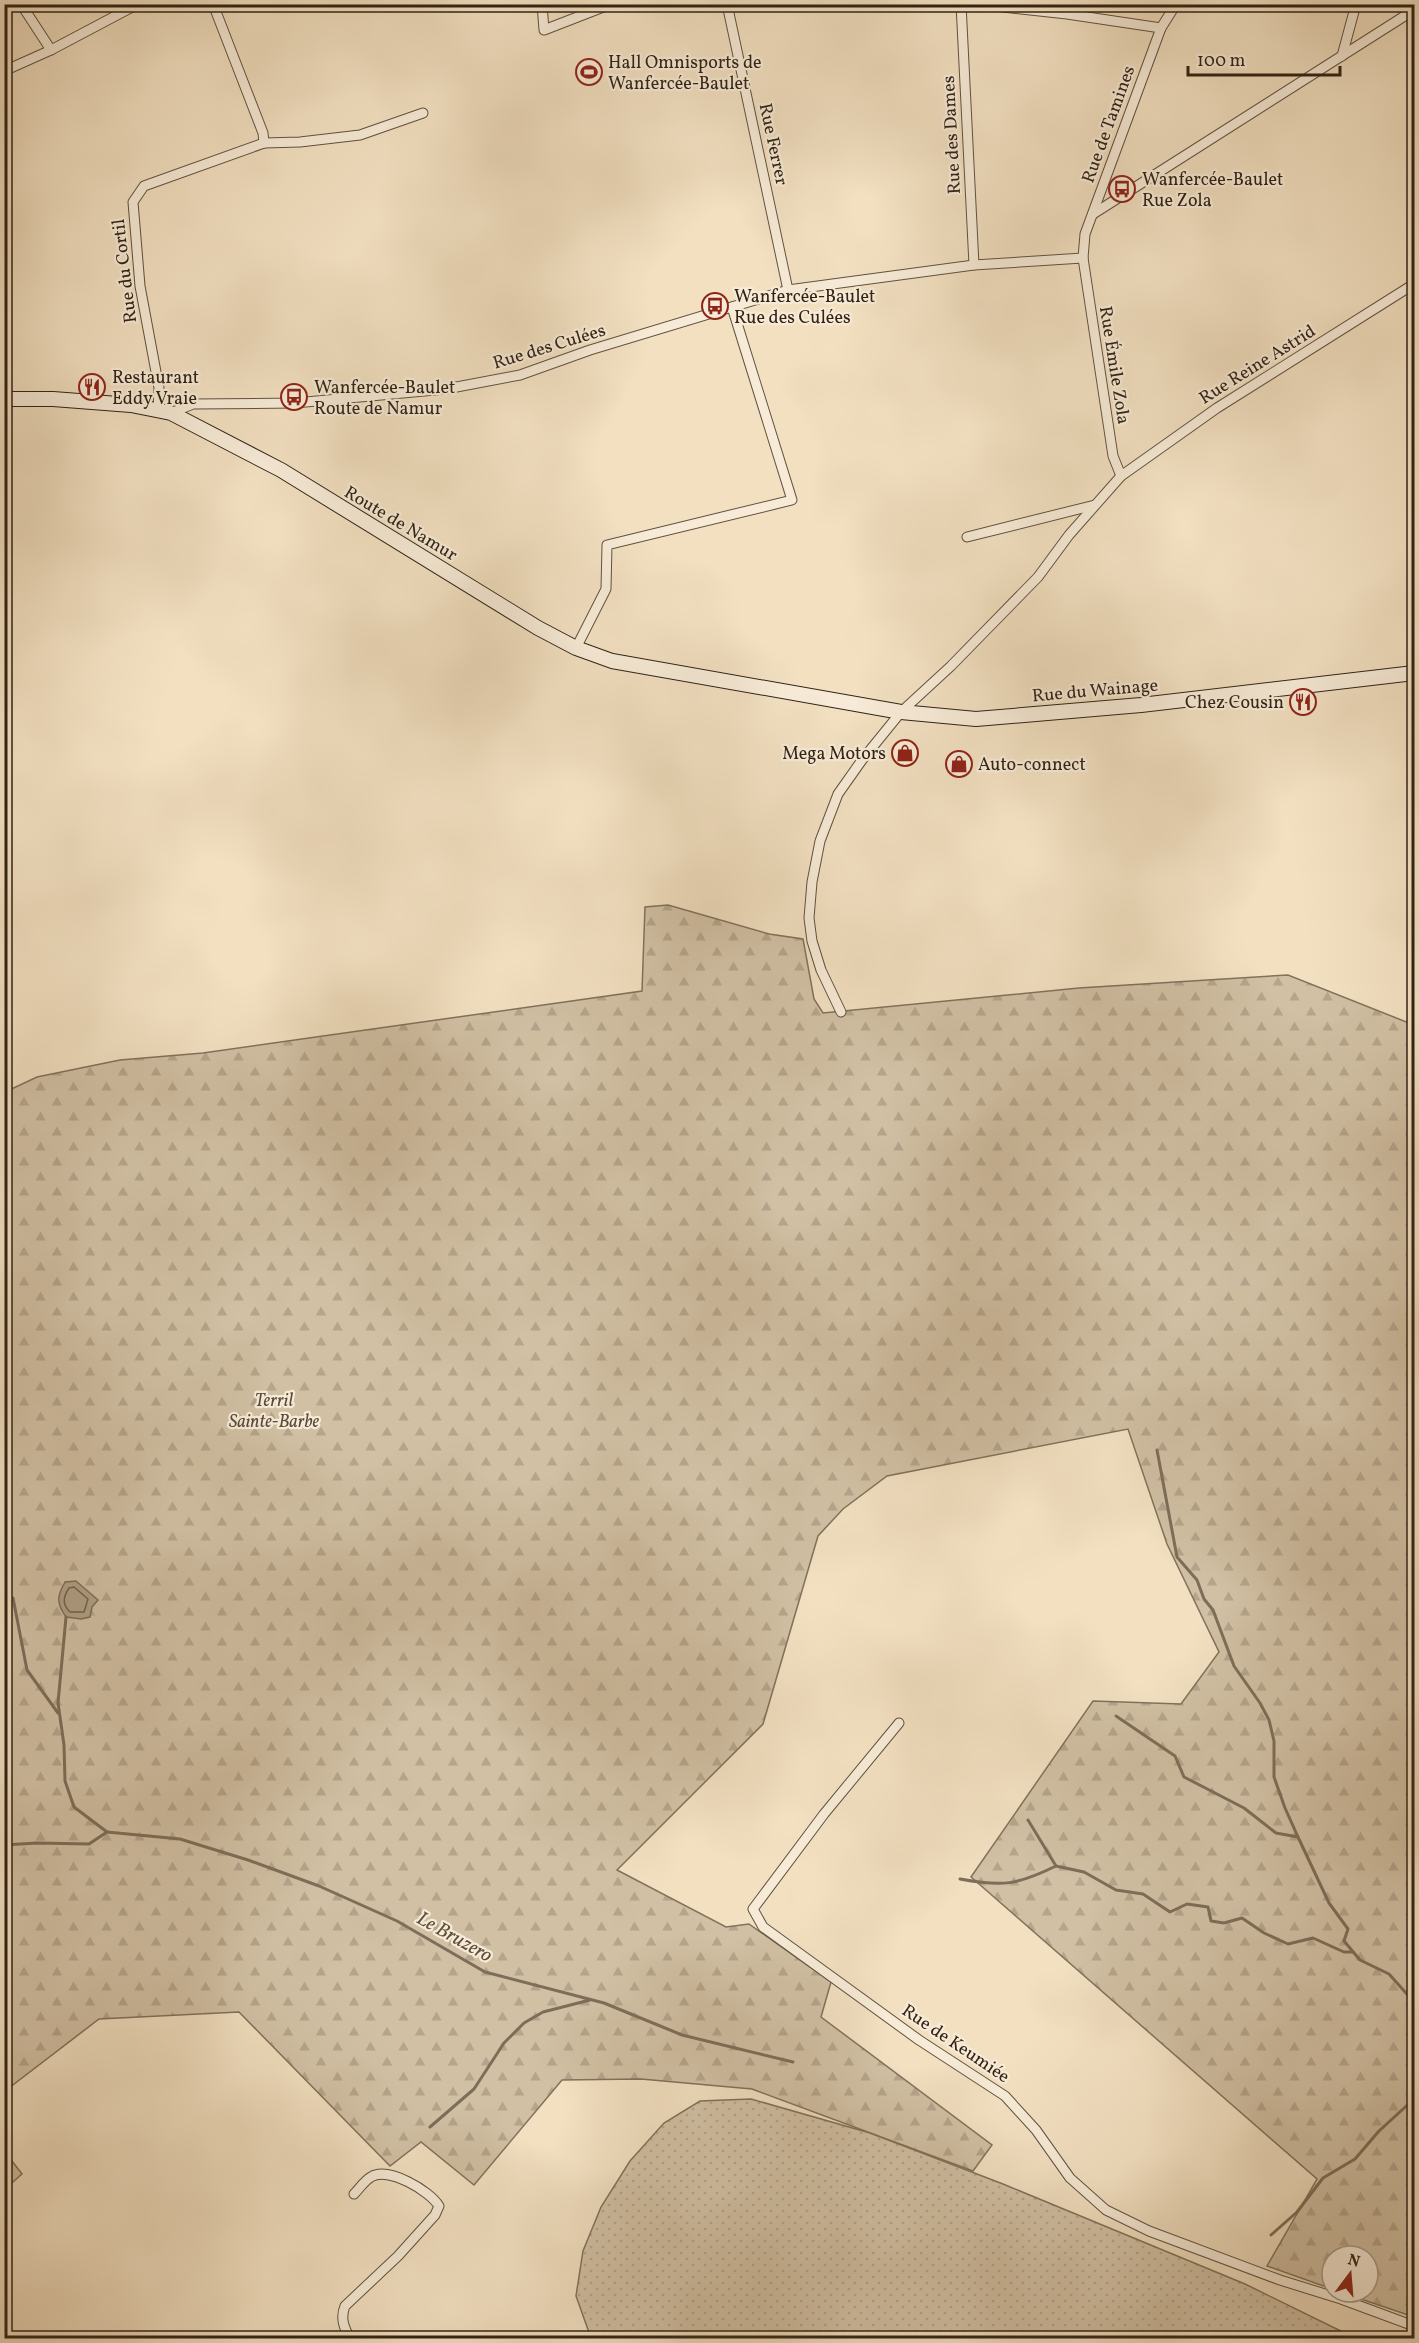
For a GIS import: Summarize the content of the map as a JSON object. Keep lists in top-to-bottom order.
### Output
{
  "streets": {
    "main road": ["Route de Namur", "Rue du Wainage"],
    "street": [
      "Rue de Tamines",
      "Rue des Dames",
      "Rue Ferrer",
      "Rue du Cortil",
      "Rue des Culées",
      "Rue Reine Astrid",
      "Rue Émile Zola",
      "Rue de Keumiée"
    ]
  },
  "crossings": [
    ["Rue de Tamines", "Rue des Culées"],
    ["Rue de Tamines", "Rue Émile Zola"],
    ["Rue des Dames", "Rue des Culées"],
    ["Rue Ferrer", "Rue des Culées"],
    ["Rue du Cortil", "Rue des Culées"],
    ["Rue du Cortil", "Route de Namur"],
    ["Rue des Culées", "Rue Émile Zola"],
    ["Rue des Culées", "Route de Namur"],
    ["Rue Reine Astrid", "Rue Émile Zola"],
    ["Rue Reine Astrid", "Rue du Wainage"],
    ["Route de Namur", "Rue du Wainage"]
  ],
  "water": ["Le Bruzero"],
  "parks": ["Terril Sainte-Barbe"],
  "places": {
    "sports": ["Hall Omnisports de Wanfercée-Baulet"],
    "bus stop": ["Wanfercée-Baulet Rue Zola", "Wanfercée-Baulet Rue des Culées", "Wanfercée-Baulet Route de Namur"],
    "restaurant": ["Restaurant Eddy Vraie", "Chez Cousin"],
    "shop": ["Mega Motors", "Auto-connect"]
  },
  "scale_bar": "100 m",
  "north": "top"
}
